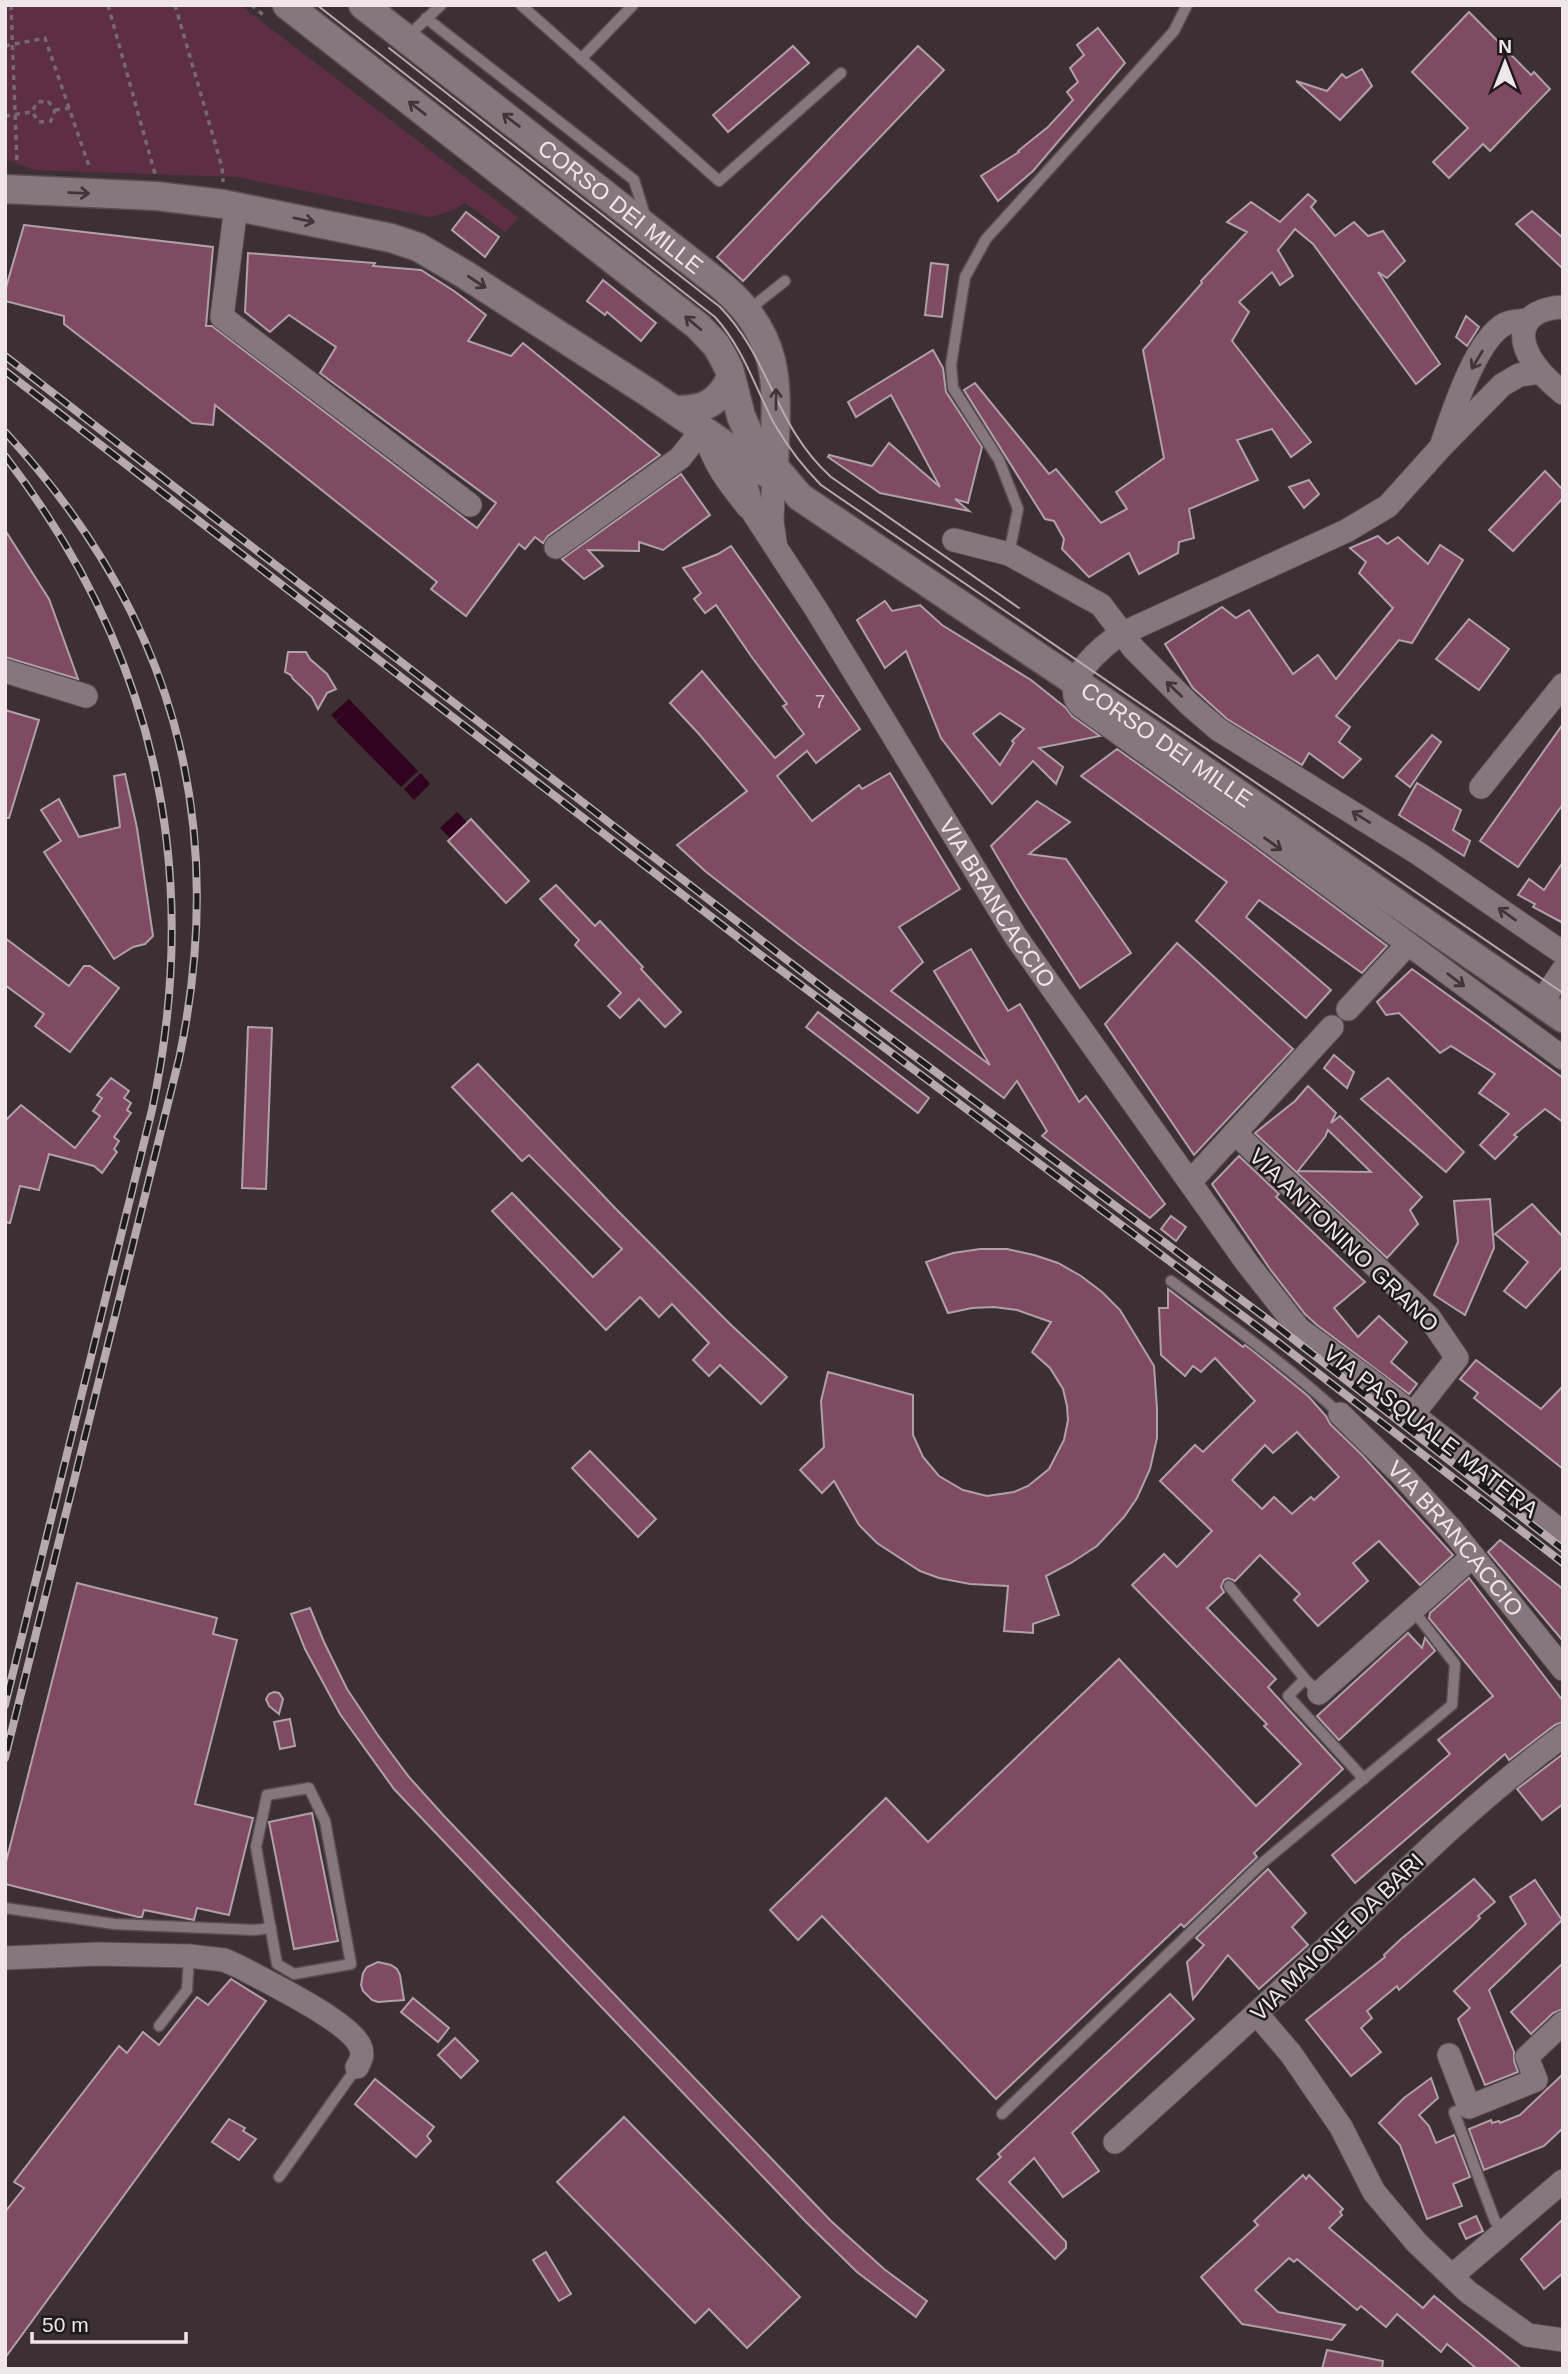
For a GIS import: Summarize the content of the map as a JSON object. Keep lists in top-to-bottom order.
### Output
{
  "streets": {
    "street": [
      "CORSO DEI MILLE",
      "VIA BRANCACCIO",
      "VIA ANTONINO GRANO",
      "VIA PASQUALE MATERA",
      "VIA MAIONE DA BARI"
    ]
  },
  "crossings": [
    ["VIA BRANCACCIO", "VIA PASQUALE MATERA"],
    ["VIA ANTONINO GRANO", "VIA PASQUALE MATERA"]
  ],
  "house_numbers": ["7"],
  "scale_bar": "50 m",
  "north": "top"
}
